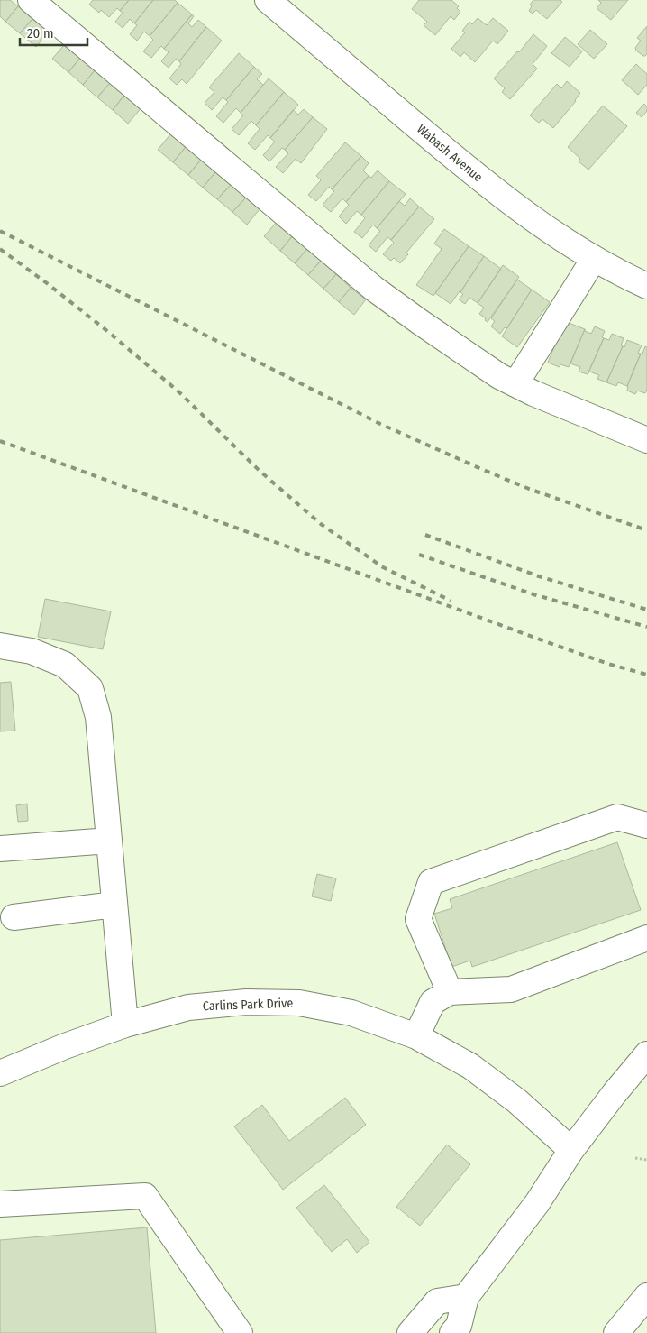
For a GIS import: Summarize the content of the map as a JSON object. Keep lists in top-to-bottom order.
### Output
{
  "streets": {
    "street": ["Wabash Avenue", "Carlins Park Drive"]
  },
  "scale_bar": "20 m"
}
